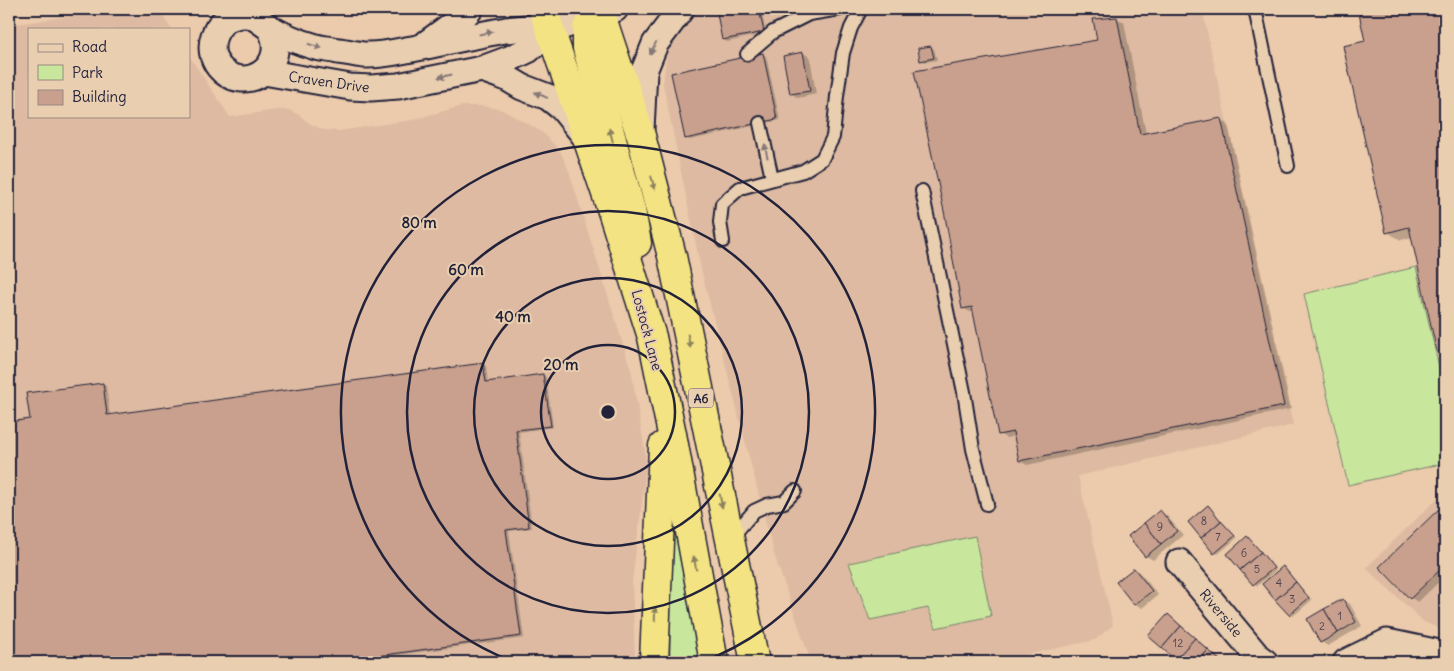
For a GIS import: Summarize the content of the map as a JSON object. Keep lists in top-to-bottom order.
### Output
{
  "streets": {
    "highway": ["Lostock Lane", "A6"],
    "street": ["Craven Drive", "Riverside"]
  },
  "crossings": [
    ["Craven Drive", "Lostock Lane"]
  ],
  "house_numbers": [
    "8",
    "9",
    "7",
    "6",
    "5",
    "4",
    "3",
    "1",
    "2",
    "12"
  ],
  "legend": ["Road", "Park", "Building"],
  "rings": [
    "80 m",
    "60 m",
    "40 m",
    "20 m"
  ]
}
